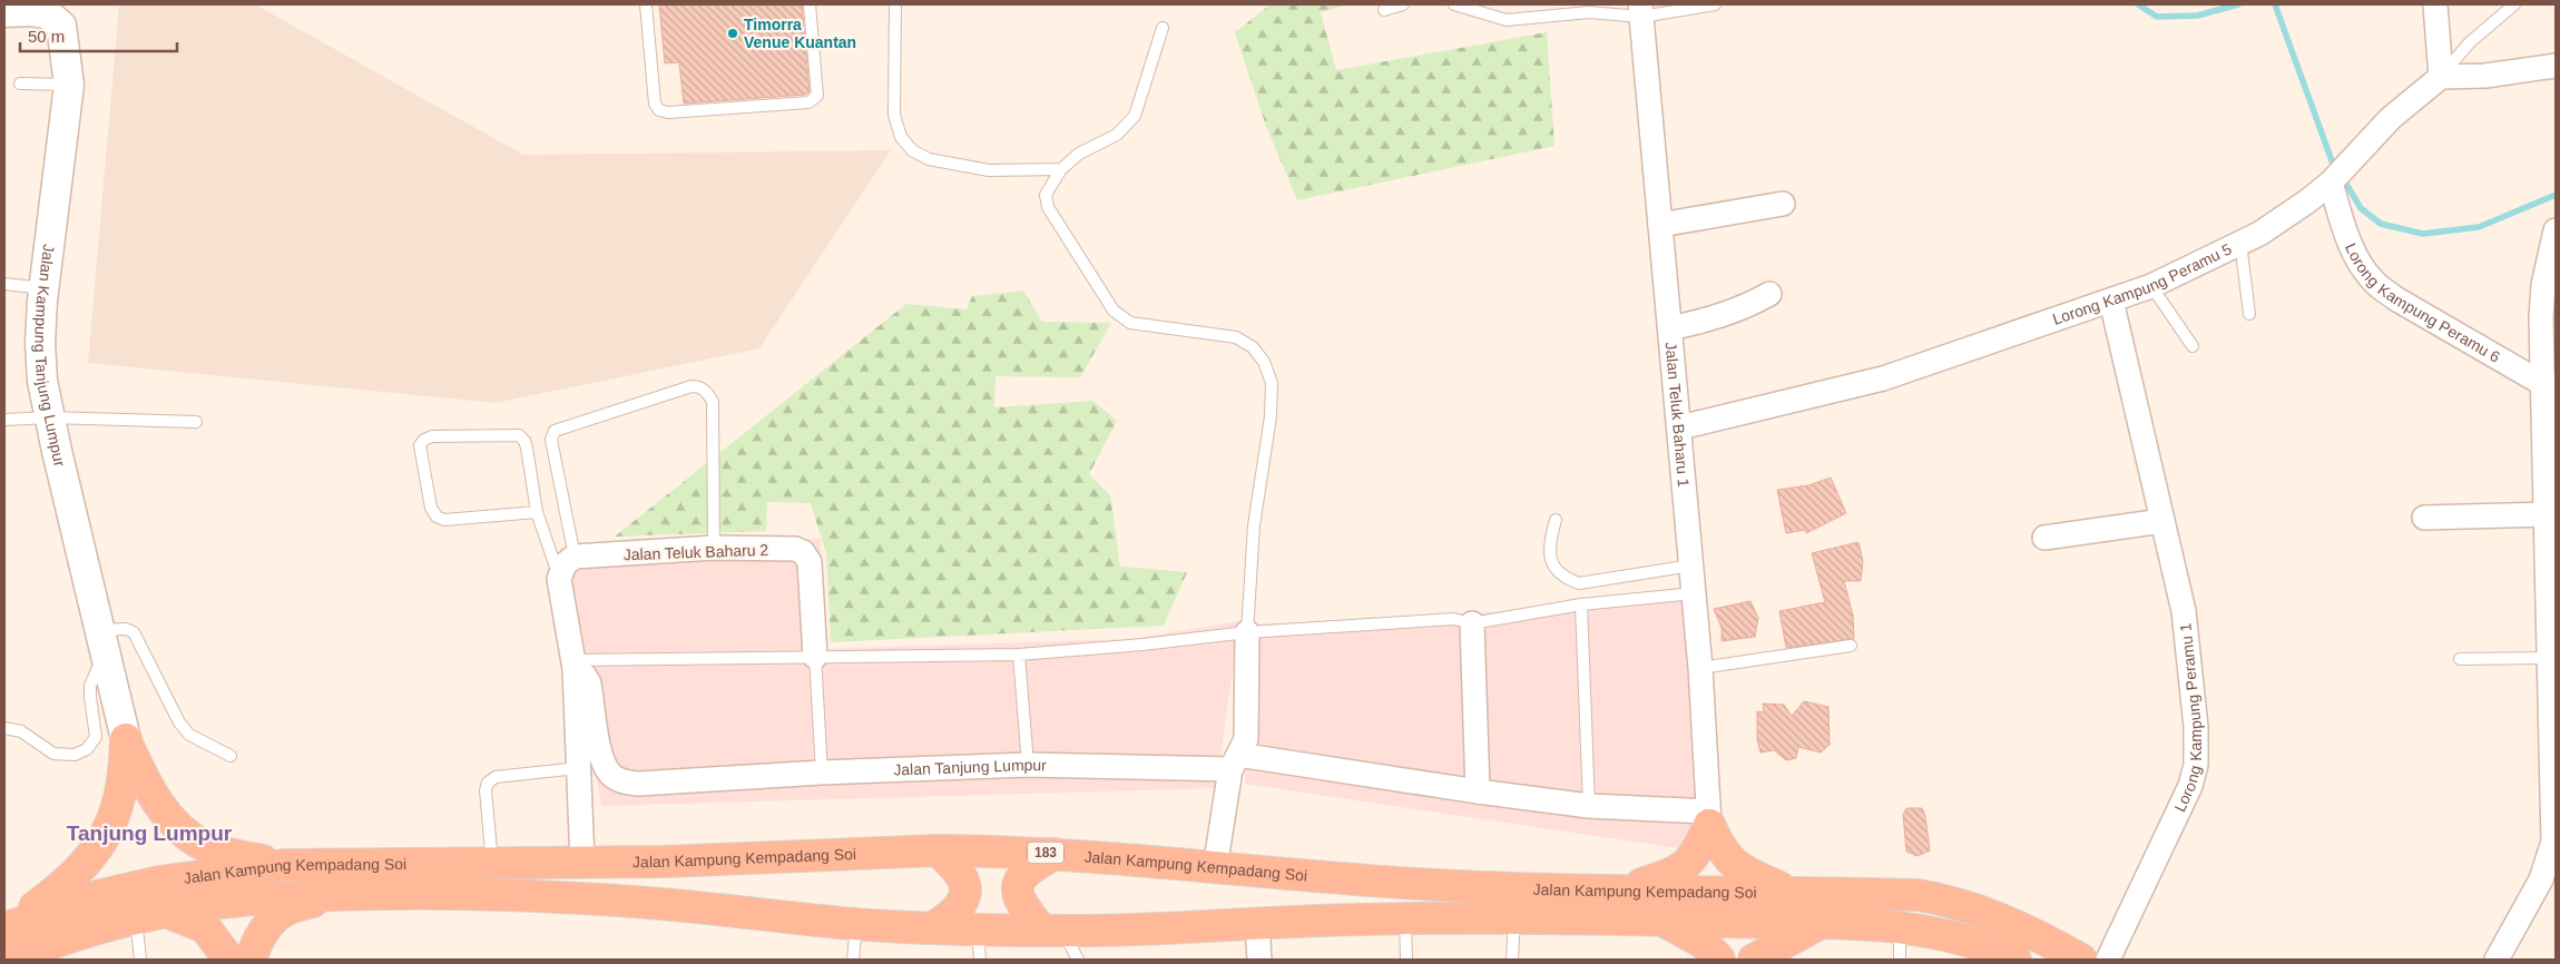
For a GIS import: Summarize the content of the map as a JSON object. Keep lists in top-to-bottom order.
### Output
{
  "streets": {
    "highway": ["183", "Jalan Kampung Kempadang Soi"],
    "street": [
      "Lorong Kampung Peramu 5",
      "Lorong Kampung Peramu 6",
      "Jalan Kampung Tanjung Lumpur",
      "Jalan Teluk Baharu 1",
      "Jalan Teluk Baharu 2",
      "Lorong Kampung Peramu 1",
      "Jalan Tanjung Lumpur"
    ]
  },
  "crossings": [
    ["Lorong Kampung Peramu 5", "Lorong Kampung Peramu 6"],
    ["Lorong Kampung Peramu 5", "Jalan Teluk Baharu 1"],
    ["Lorong Kampung Peramu 5", "Lorong Kampung Peramu 1"],
    ["Jalan Teluk Baharu 1", "Jalan Tanjung Lumpur"]
  ],
  "districts": ["Tanjung Lumpur"],
  "places": ["Timorra Venue Kuantan"],
  "scale_bar": "50 m"
}
